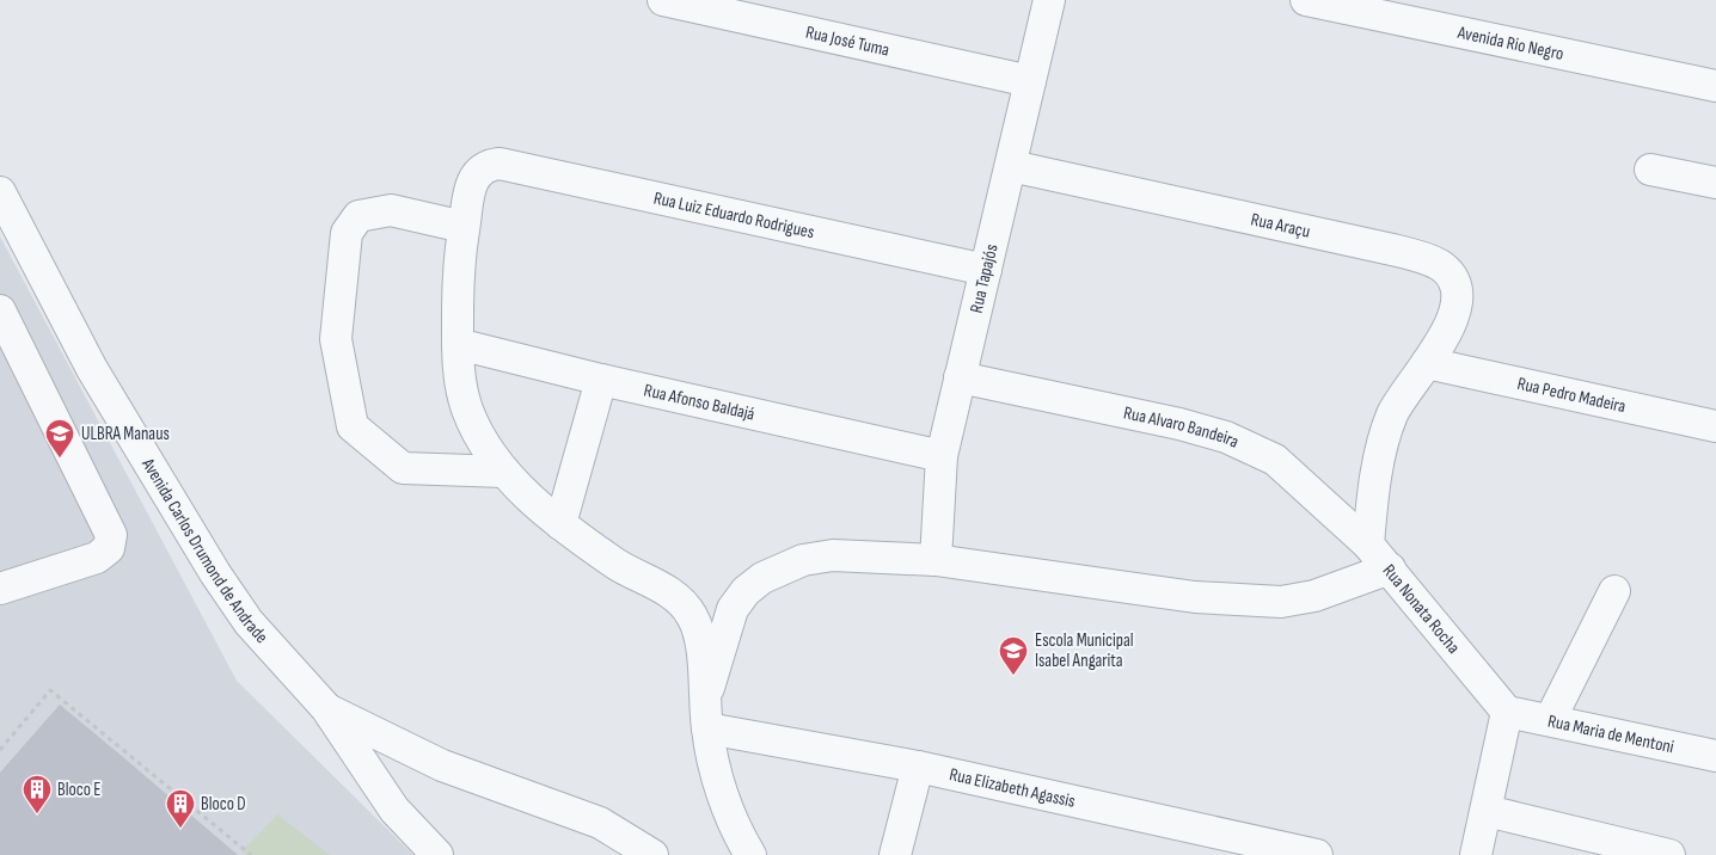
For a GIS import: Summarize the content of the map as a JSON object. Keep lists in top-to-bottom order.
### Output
{
  "streets": {
    "street": [
      "Rua José Tuma",
      "Avenida Rio Negro",
      "Rua Luiz Eduardo Rodrigues",
      "Rua Araçu",
      "Rua Tapajós",
      "Rua Pedro Madeira",
      "Rua Afonso Baldajá",
      "Rua Alvaro Bandeira",
      "Avenida Carlos Drumond de Andrade",
      "Rua Nonata Rocha",
      "Rua Maria de Mentoni",
      "Rua Elizabeth Agassis"
    ]
  },
  "crossings": [
    ["Rua José Tuma", "Rua Tapajós"],
    ["Rua Luiz Eduardo Rodrigues", "Rua Tapajós"],
    ["Rua Araçu", "Rua Tapajós"],
    ["Rua Araçu", "Rua Pedro Madeira"],
    ["Rua Tapajós", "Rua Afonso Baldajá"],
    ["Rua Tapajós", "Rua Alvaro Bandeira"],
    ["Rua Alvaro Bandeira", "Rua Nonata Rocha"],
    ["Rua Nonata Rocha", "Rua Maria de Mentoni"]
  ],
  "places": {
    "school or university": ["ULBRA Manaus", "Escola Municipal Isabel Angarita"],
    "building": ["Bloco E", "Bloco D"]
  }
}
